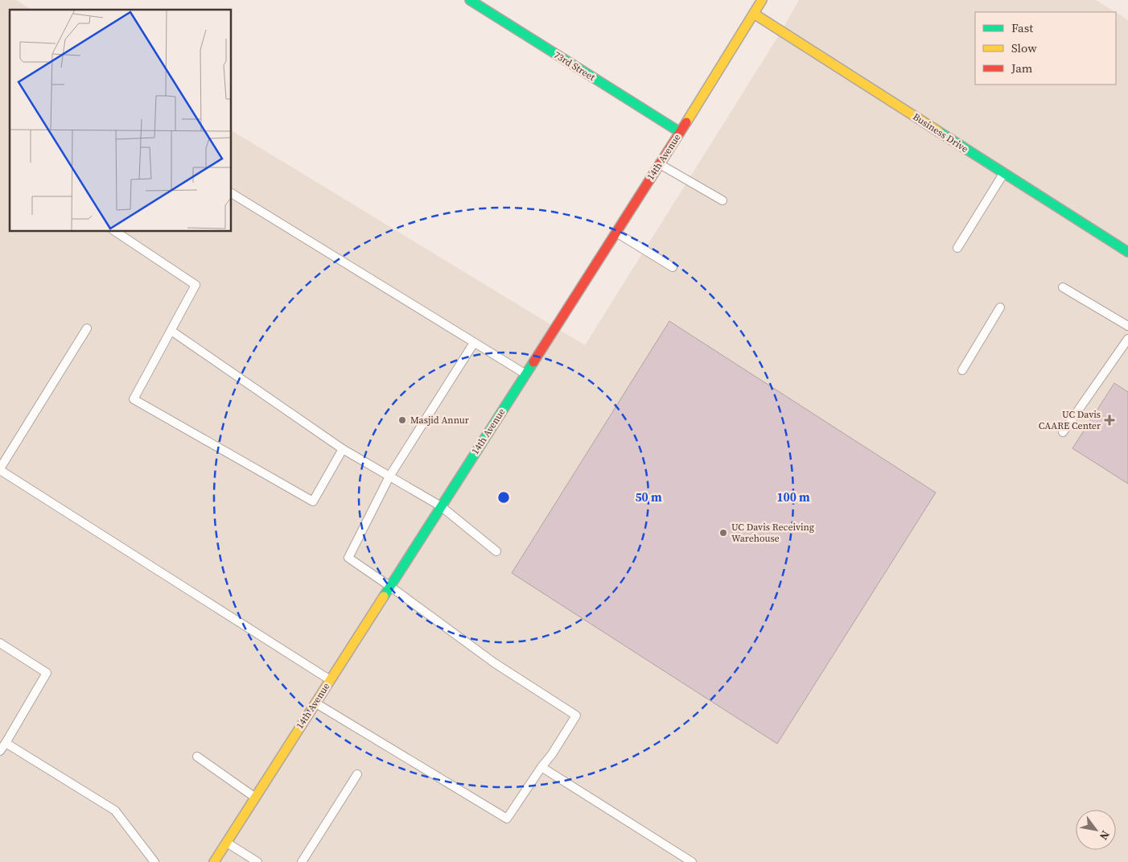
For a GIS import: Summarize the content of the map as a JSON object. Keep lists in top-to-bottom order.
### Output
{
  "streets": {
    "main road": ["73rd Street", "Business Drive", "14th Avenue"]
  },
  "crossings": [
    ["73rd Street", "14th Avenue"],
    ["Business Drive", "14th Avenue"]
  ],
  "places": {
    "other": ["Masjid Annur", "UC Davis Receiving Warehouse"],
    "health": ["UC Davis CAARE Center"]
  },
  "legend": ["Fast", "Slow", "Jam"],
  "north": "bottom right",
  "rings": ["50 m", "100 m"]
}
